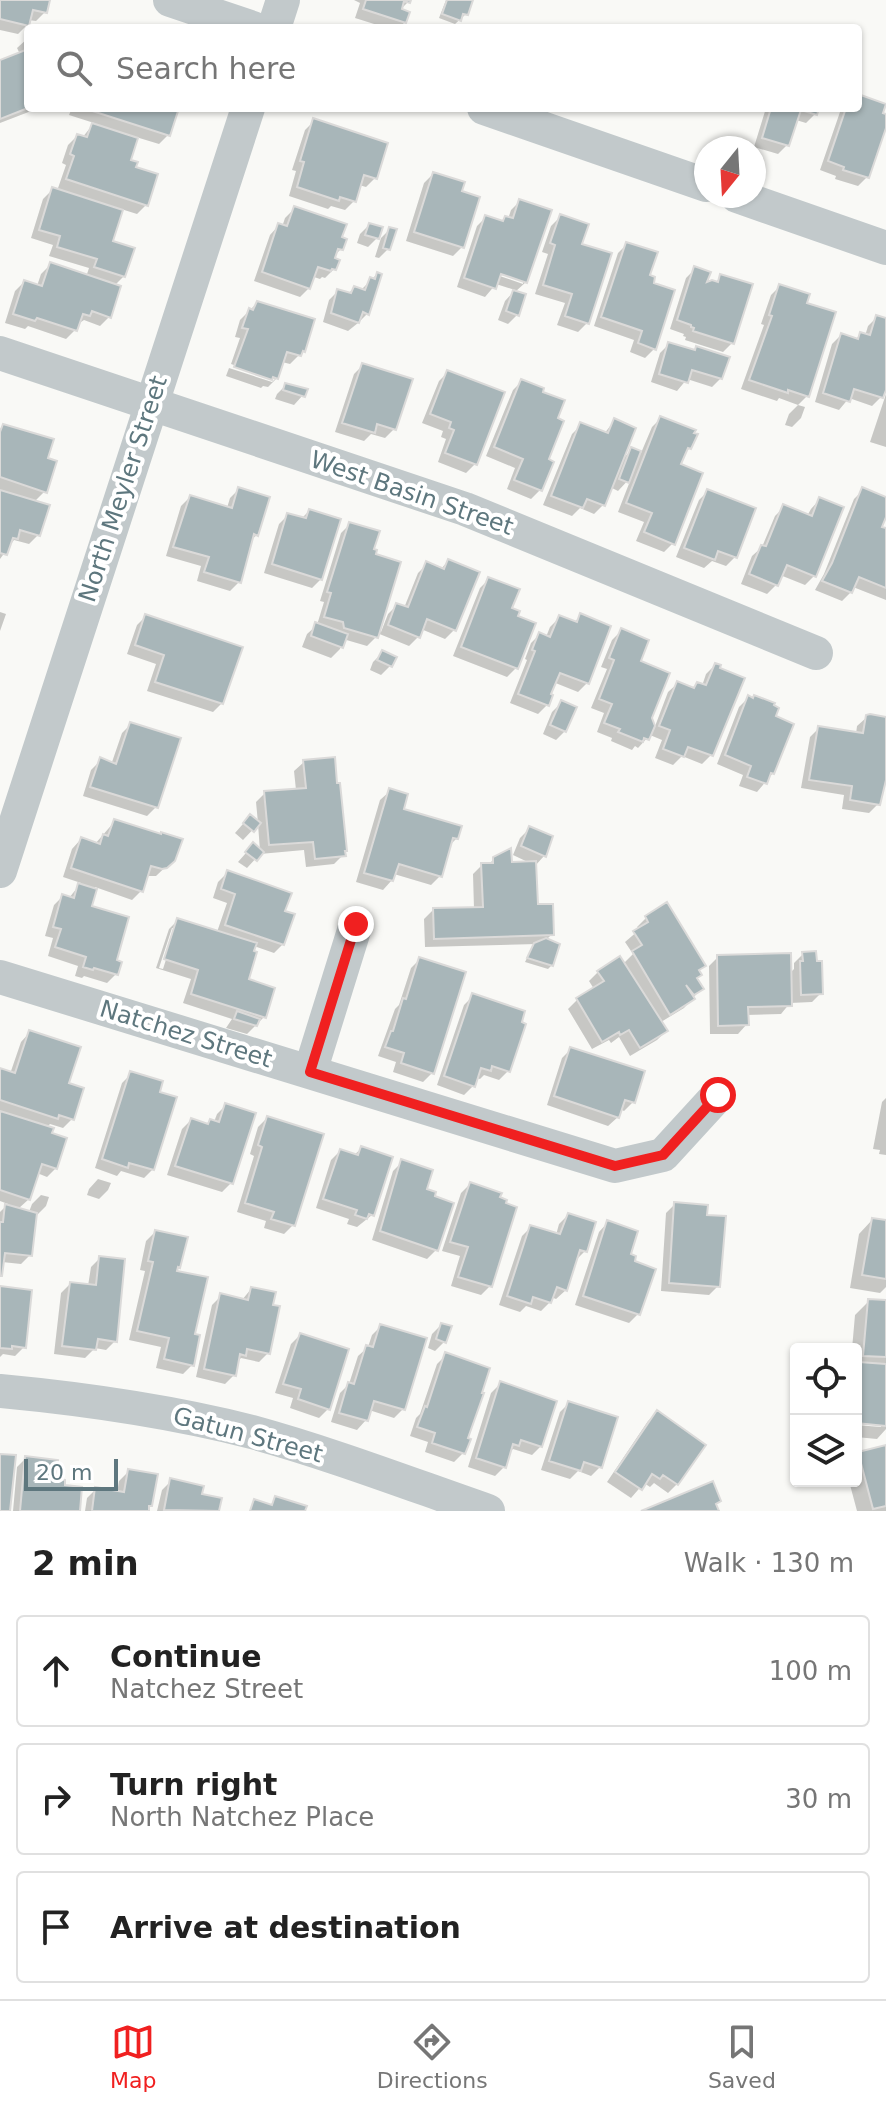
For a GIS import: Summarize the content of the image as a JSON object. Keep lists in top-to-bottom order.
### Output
{
  "streets": {
    "street": [
      "North Meyler Street",
      "West Basin Street",
      "Natchez Street",
      "Gatun Street"
    ]
  },
  "crossings": [
    ["North Meyler Street", "West Basin Street"]
  ],
  "scale_bar": "20 m",
  "north": "bottom",
  "page": {
    "search": "Search here",
    "scale": "20 m",
    "heading": ["2 min", "Walk · 130 m"],
    "list": [
      ["Continue", "Natchez Street", "100 m"],
      ["Turn right", "North Natchez Place", "30 m"],
      "Arrive at destination"
    ],
    "nav": ["Map", "Directions", "Saved"]
  }
}
